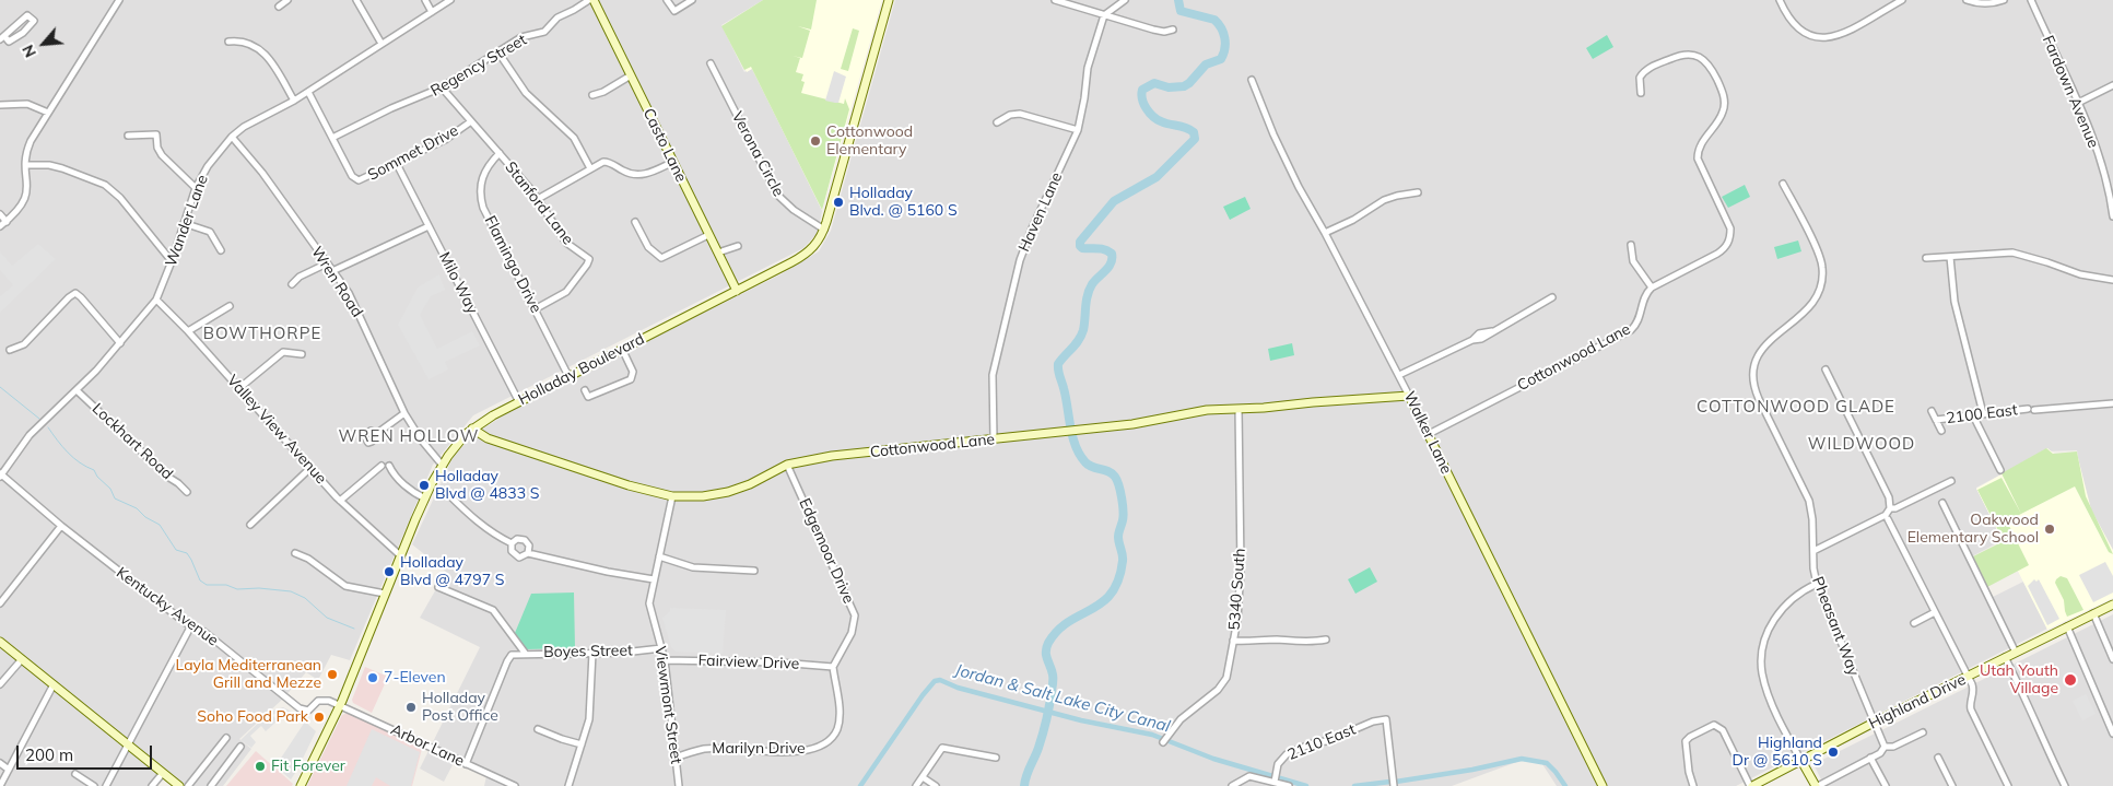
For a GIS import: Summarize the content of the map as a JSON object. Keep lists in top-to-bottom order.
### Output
{
  "streets": {
    "street": [
      "Regency Street",
      "Fardown Avenue",
      "Casto Lane",
      "Sommet Drive",
      "Verona Circle",
      "Stanford Lane",
      "Haven Lane",
      "Wander Lane",
      "Flamingo Drive",
      "Wren Road",
      "Milo Way",
      "Cottonwood Lane",
      "Holladay Boulevard",
      "2100 East",
      "Valley View Avenue",
      "Walker Lane",
      "Lockhart Road",
      "Edgemoor Drive",
      "5340 South",
      "Kentucky Avenue",
      "Pheasant Way",
      "Boyes Street",
      "Fairview Drive",
      "Highland Drive",
      "Viewmont Street",
      "2110 East",
      "Arbor Lane",
      "Marilyn Drive"
    ]
  },
  "crossings": [
    ["Regency Street", "Casto Lane"],
    ["Regency Street", "Sommet Drive"],
    ["Regency Street", "Stanford Lane"],
    ["Casto Lane", "Holladay Boulevard"],
    ["Sommet Drive", "Stanford Lane"],
    ["Sommet Drive", "Wander Lane"],
    ["Sommet Drive", "Milo Way"],
    ["Verona Circle", "Holladay Boulevard"],
    ["Stanford Lane", "Flamingo Drive"],
    ["Haven Lane", "Cottonwood Lane"],
    ["Wander Lane", "Wren Road"],
    ["Wander Lane", "Valley View Avenue"],
    ["Wander Lane", "Lockhart Road"],
    ["Wander Lane", "Kentucky Avenue"],
    ["Flamingo Drive", "Holladay Boulevard"],
    ["Wren Road", "Holladay Boulevard"],
    ["Milo Way", "Holladay Boulevard"],
    ["Cottonwood Lane", "Holladay Boulevard"],
    ["Cottonwood Lane", "Walker Lane"],
    ["Cottonwood Lane", "Edgemoor Drive"],
    ["Cottonwood Lane", "5340 South"],
    ["Cottonwood Lane", "Viewmont Street"],
    ["Holladay Boulevard", "Valley View Avenue"],
    ["Holladay Boulevard", "Kentucky Avenue"],
    ["Holladay Boulevard", "Arbor Lane"],
    ["Edgemoor Drive", "Fairview Drive"],
    ["Edgemoor Drive", "Marilyn Drive"],
    ["Kentucky Avenue", "Arbor Lane"],
    ["Pheasant Way", "Highland Drive"],
    ["Boyes Street", "Viewmont Street"],
    ["Boyes Street", "Arbor Lane"],
    ["Fairview Drive", "Viewmont Street"],
    ["Fairview Drive", "Marilyn Drive"],
    ["Viewmont Street", "Marilyn Drive"]
  ],
  "districts": [
    "BOWTHORPE",
    "COTTONWOOD GLADE",
    "WREN HOLLOW",
    "WILDWOOD"
  ],
  "water": ["Jordan & Salt Lake City Canal"],
  "places": [
    "Cottonwood Elementary",
    "Holladay Blvd. @ 5160 S",
    "Holladay Blvd @ 4833 S",
    "Oakwood Elementary School",
    "Holladay Blvd @ 4797 S",
    "Layla Mediterranean Grill and Mezze",
    "7-Eleven",
    "Utah Youth Village",
    "Holladay Post Office",
    "Soho Food Park",
    "Highland Dr @ 5610 S",
    "Fit Forever"
  ],
  "scale_bar": "200 m",
  "north": "bottom left"
}
